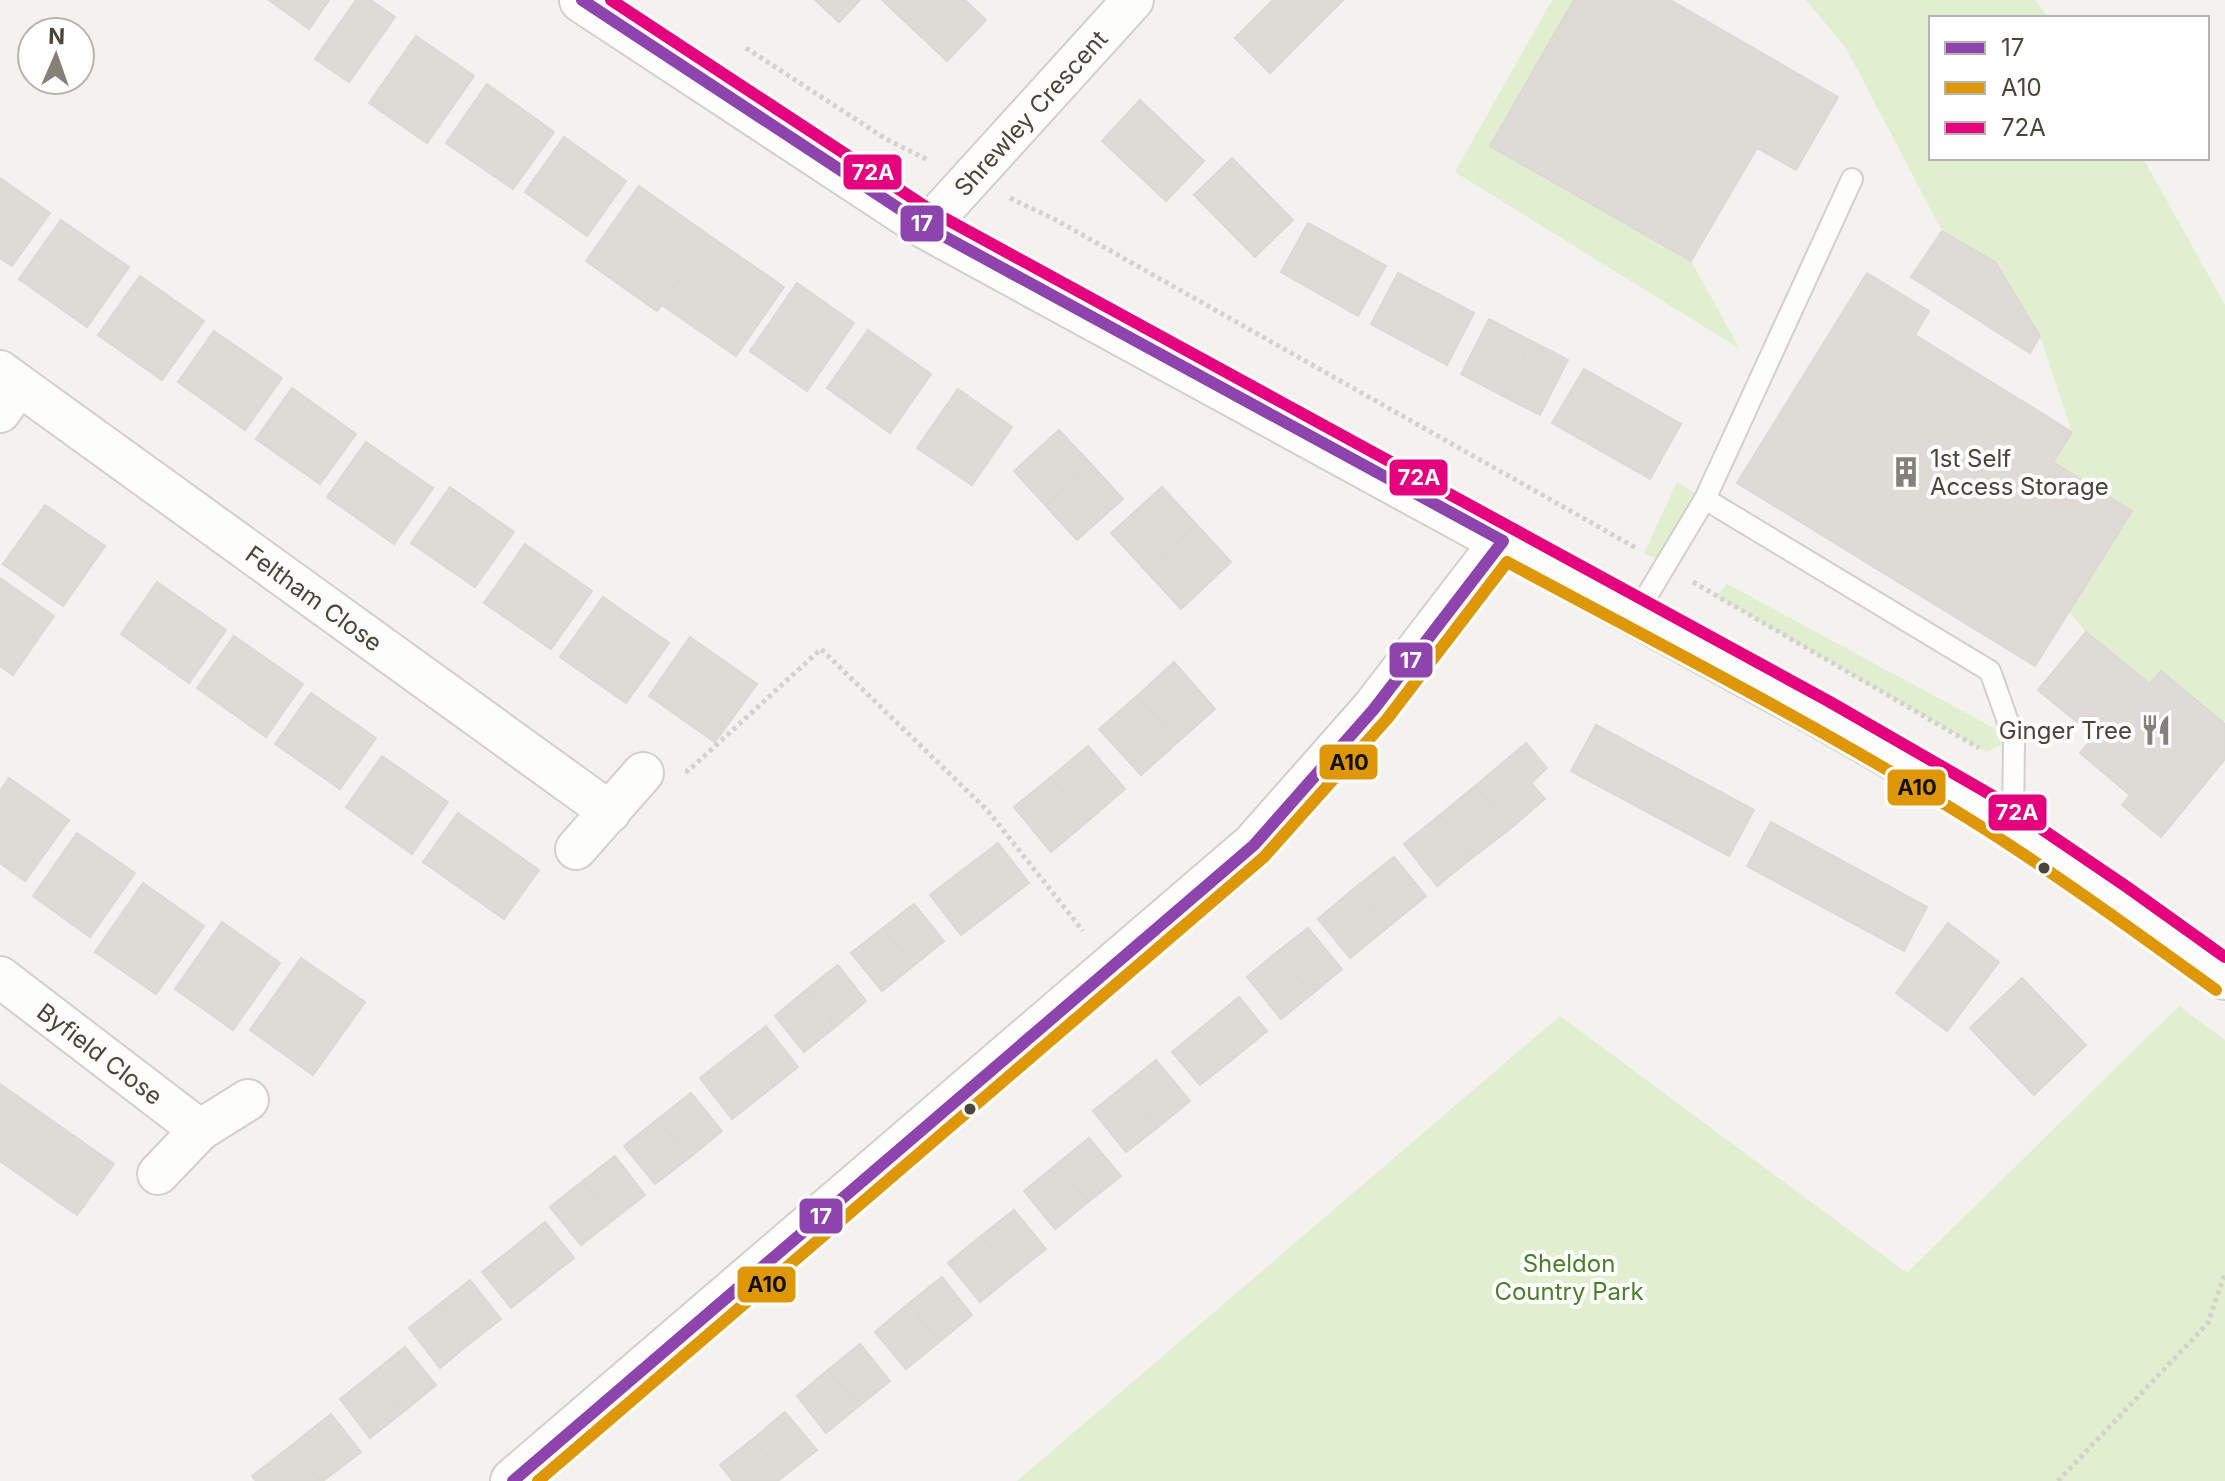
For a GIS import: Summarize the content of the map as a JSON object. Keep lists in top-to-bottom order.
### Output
{
  "streets": {
    "street": ["Shrewley Crescent", "Feltham Close", "Byfield Close"]
  },
  "parks": ["Sheldon Country Park"],
  "places": {
    "building": ["1st Self Access Storage"],
    "restaurant": ["Ginger Tree"]
  },
  "lines": ["transit line 17", "transit line 72A", "transit line A10"],
  "legend": ["17", "A10", "72A"],
  "north": "top"
}
